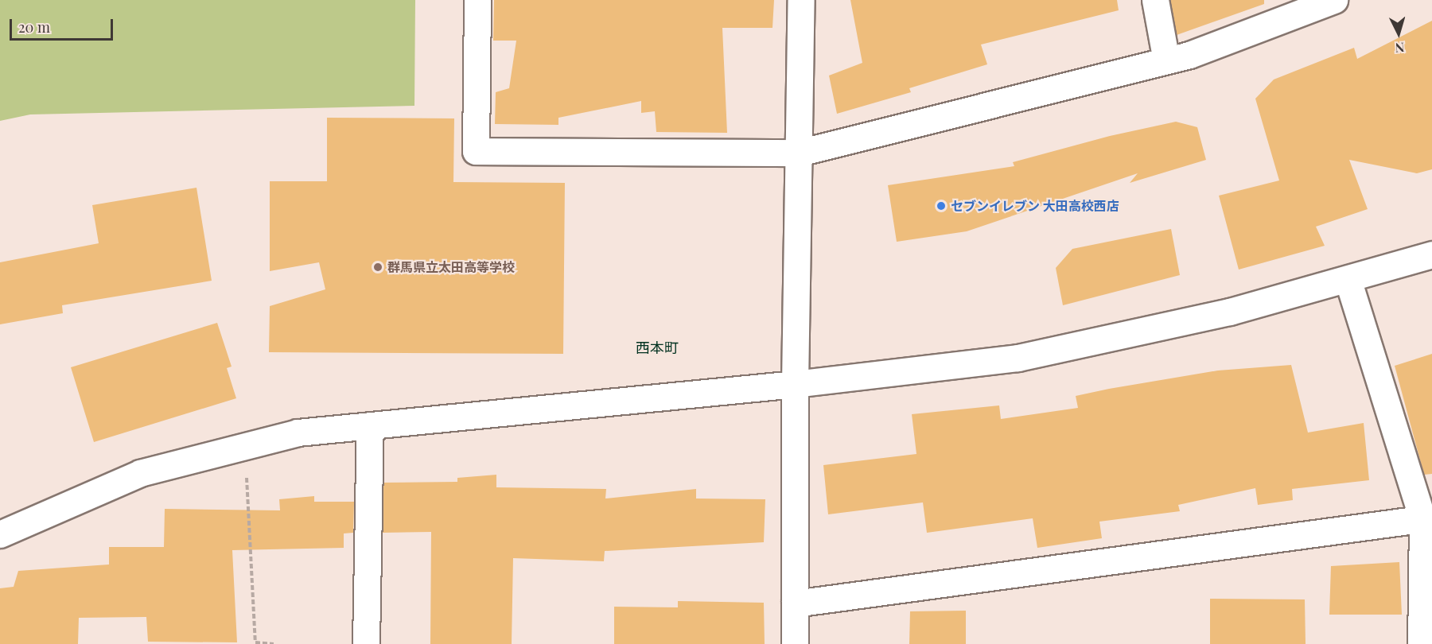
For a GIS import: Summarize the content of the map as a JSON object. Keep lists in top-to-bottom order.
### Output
{
  "districts": ["西本町"],
  "places": ["セブンイレブン 大田高校西店", "群馬県立太田高等学校"],
  "scale_bar": "20 m",
  "north": "bottom"
}
